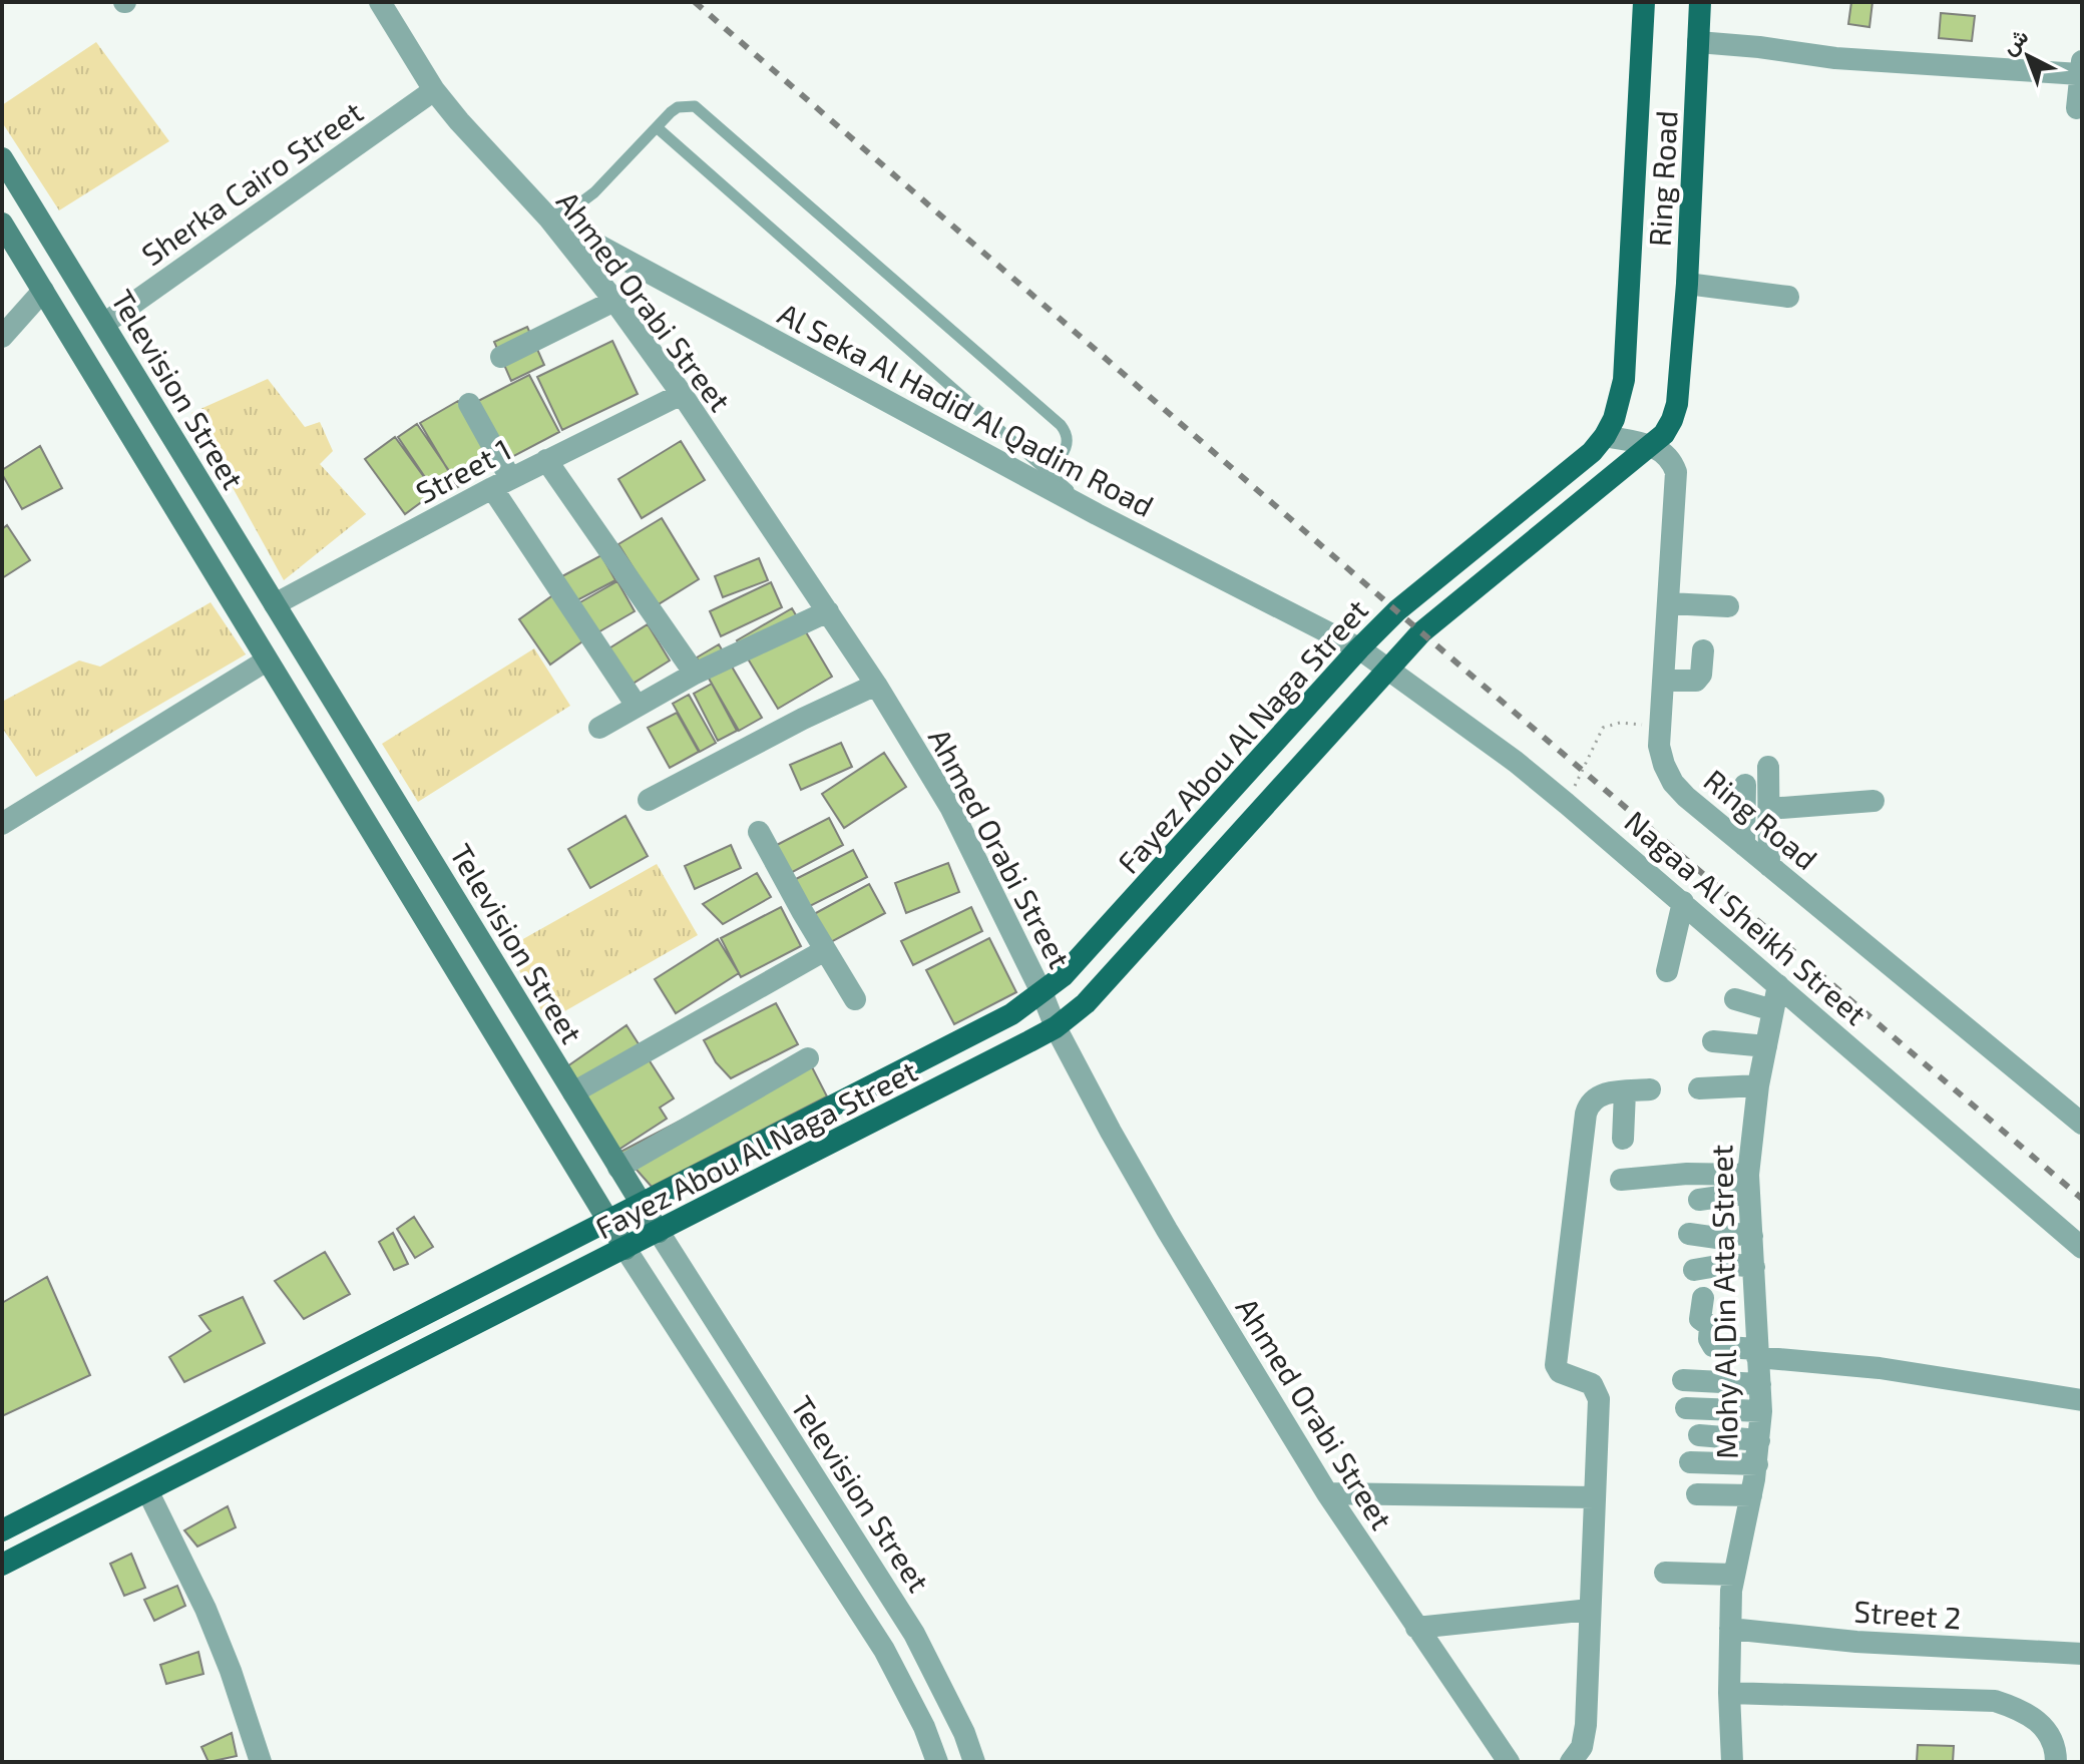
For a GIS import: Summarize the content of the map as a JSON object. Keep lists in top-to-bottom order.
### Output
{
  "streets": {
    "main road": ["Ring Road", "Television Street", "Fayez Abou Al Naga Street"],
    "street": [
      "Sherka Cairo Street",
      "Ahmed Orabi Street",
      "Al Seka Al Hadid Al Qadim Road",
      "Street 1",
      "Nagaa Al Sheikh Street",
      "Mohy Al Din Atta Street",
      "Street 2"
    ]
  },
  "crossings": [
    ["Ring Road", "Fayez Abou Al Naga Street"],
    ["Sherka Cairo Street", "Ahmed Orabi Street"],
    ["Sherka Cairo Street", "Television Street"],
    ["Ahmed Orabi Street", "Al Seka Al Hadid Al Qadim Road"],
    ["Ahmed Orabi Street", "Street 1"],
    ["Ahmed Orabi Street", "Fayez Abou Al Naga Street"],
    ["Television Street", "Street 1"],
    ["Television Street", "Fayez Abou Al Naga Street"],
    ["Al Seka Al Hadid Al Qadim Road", "Fayez Abou Al Naga Street"],
    ["Al Seka Al Hadid Al Qadim Road", "Nagaa Al Sheikh Street"],
    ["Fayez Abou Al Naga Street", "Nagaa Al Sheikh Street"],
    ["Nagaa Al Sheikh Street", "Mohy Al Din Atta Street"],
    ["Mohy Al Din Atta Street", "Street 2"]
  ],
  "north": "top left"
}
